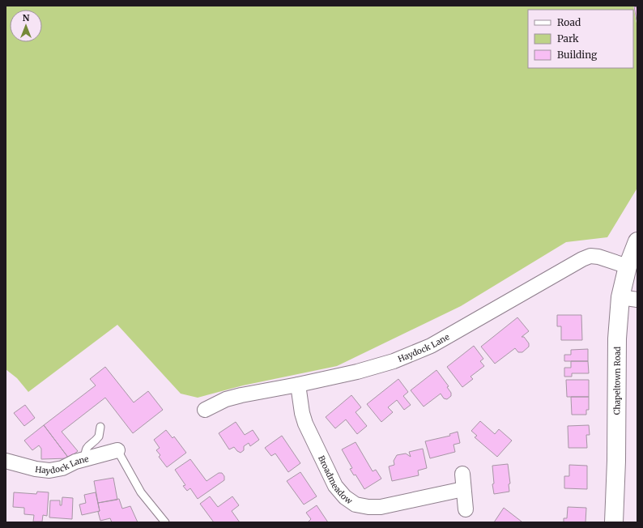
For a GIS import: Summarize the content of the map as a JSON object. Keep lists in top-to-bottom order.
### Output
{
  "streets": {
    "main road": ["Chapeltown Road"],
    "street": ["Haydock Lane", "Broadmeadow"]
  },
  "crossings": [
    ["Haydock Lane", "Chapeltown Road"],
    ["Haydock Lane", "Broadmeadow"]
  ],
  "legend": ["Road", "Park", "Building"],
  "north": "top"
}
